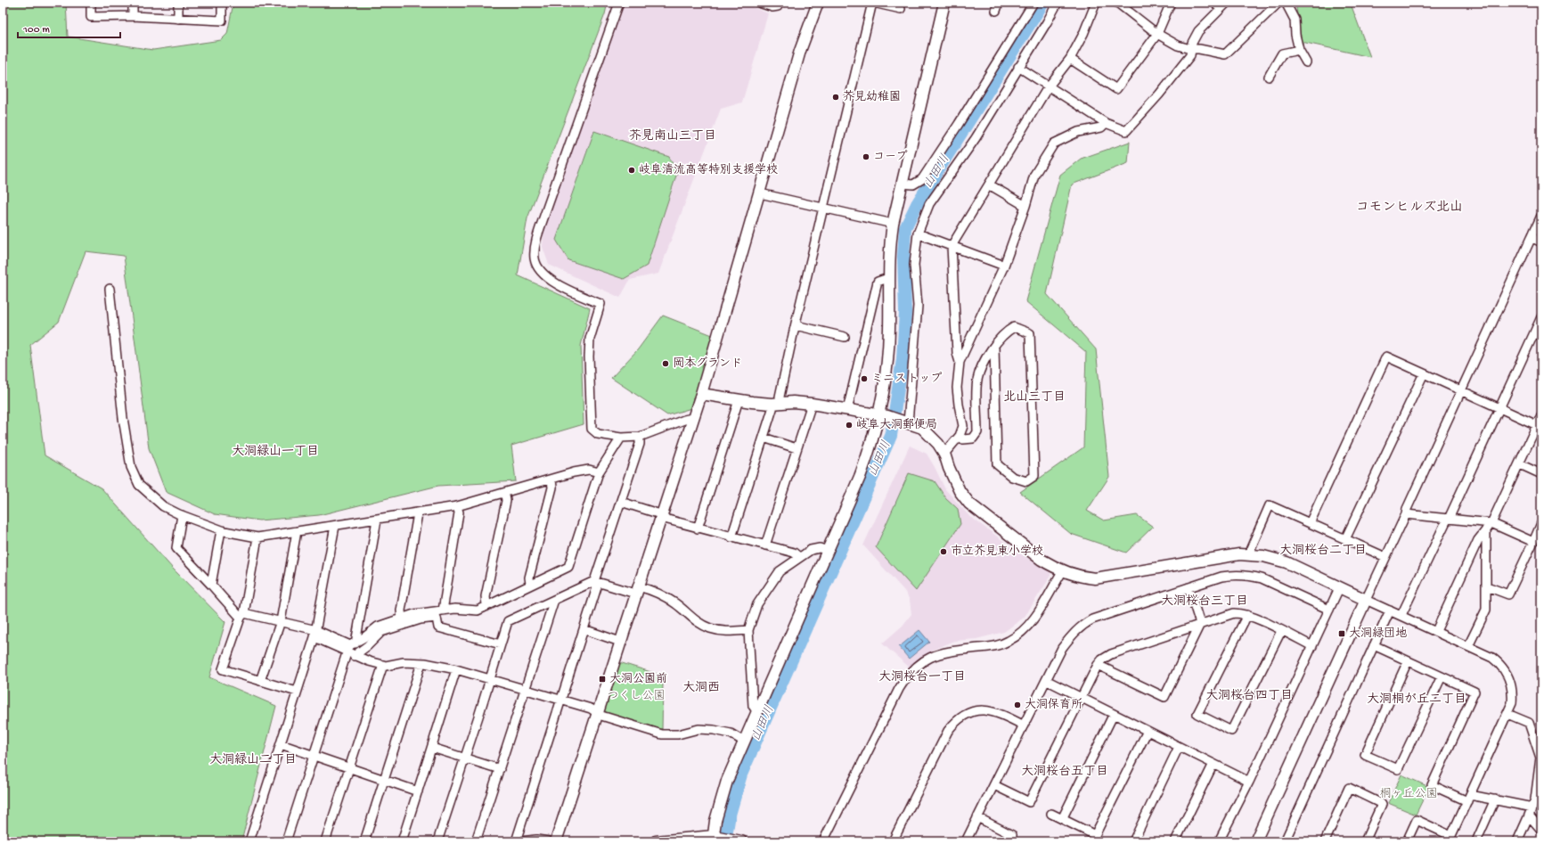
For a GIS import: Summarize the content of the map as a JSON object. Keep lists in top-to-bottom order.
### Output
{
  "districts": [
    "芥見南山三丁目",
    "コモンヒルズ北山",
    "北山三丁目",
    "大洞緑山一丁目",
    "大洞桜台二丁目",
    "大洞桜台三丁目",
    "大洞桜台一丁目",
    "大洞西",
    "大洞桜台四丁目",
    "大洞桐が丘二丁目",
    "大洞緑山二丁目",
    "大洞桜台五丁目"
  ],
  "water": ["山田川"],
  "parks": ["つくし公園", "桐ヶ丘公園"],
  "places": {
    "other": [
      "芥見幼稚園",
      "コープ",
      "岐阜清流高等特別支援学校",
      "岡本グランド",
      "ミニストップ",
      "岐阜大洞郵便局",
      "市立芥見東小学校",
      "大洞保育所"
    ],
    "transit": ["大洞緑団地", "大洞公園前"]
  },
  "scale_bar": "100 m"
}
